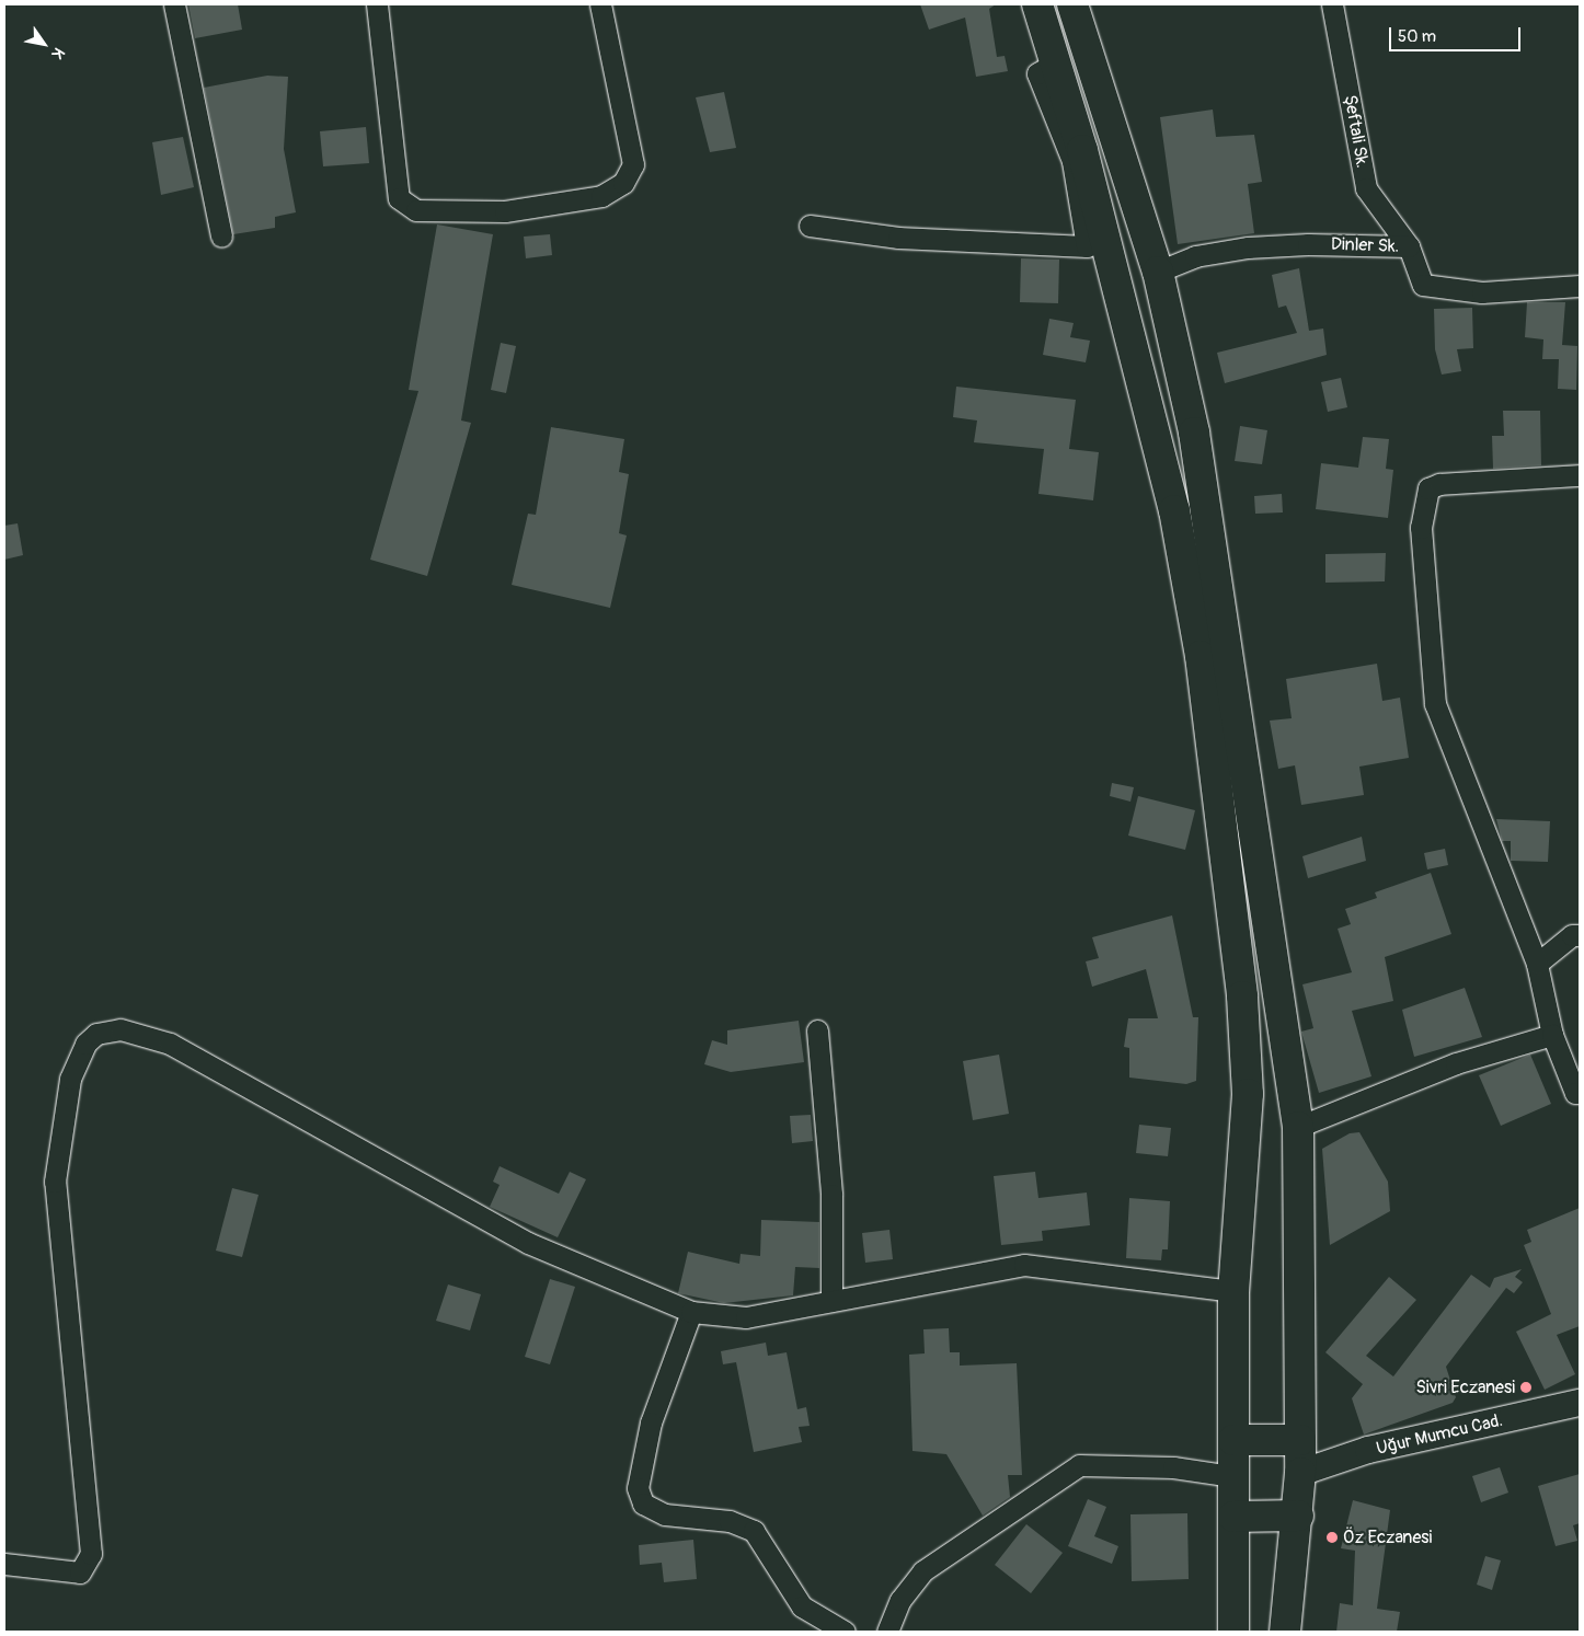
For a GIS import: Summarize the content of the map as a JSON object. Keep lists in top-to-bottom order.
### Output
{
  "streets": {
    "street": ["Şeftali Sk.", "Dinler Sk.", "Uğur Mumcu Cad."]
  },
  "crossings": [
    ["Şeftali Sk.", "Dinler Sk."]
  ],
  "places": ["Sivri Eczanesi", "Öz Eczanesi"],
  "scale_bar": "50 m",
  "north": "bottom right"
}
